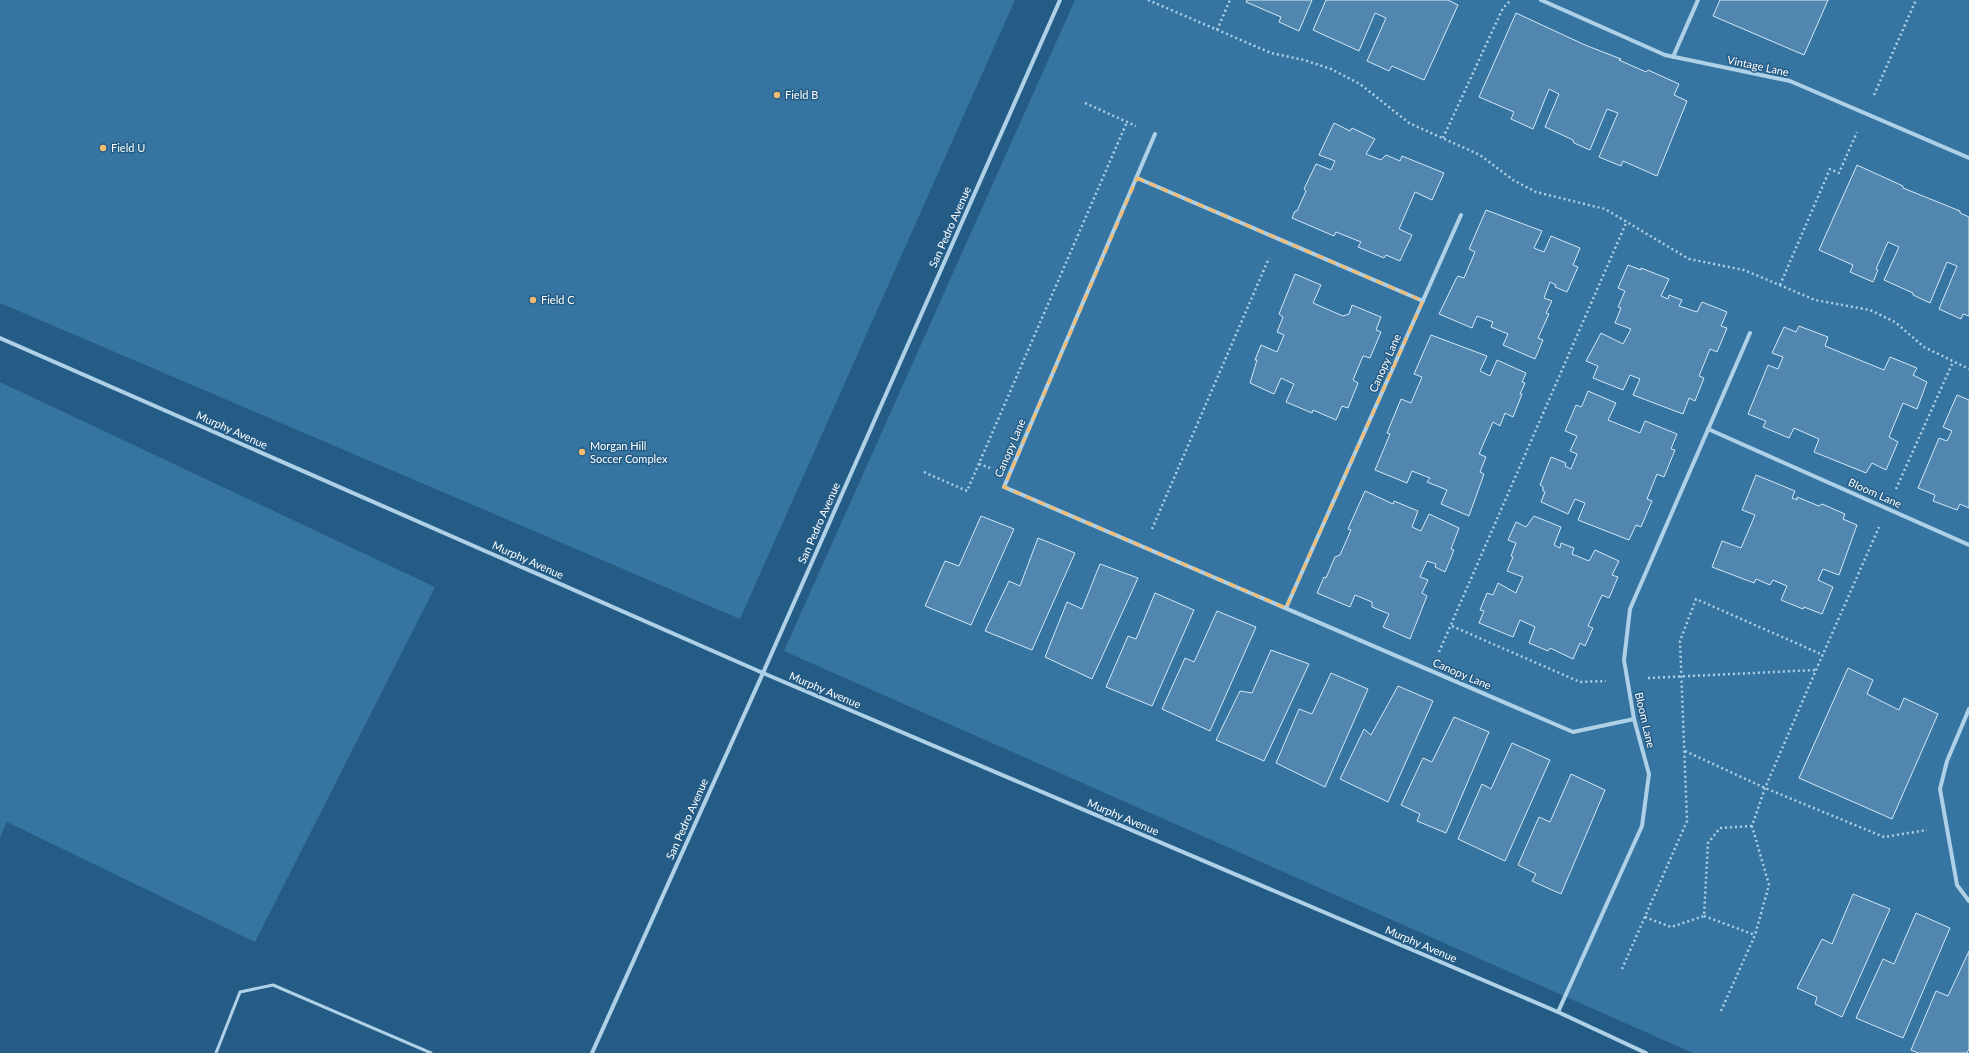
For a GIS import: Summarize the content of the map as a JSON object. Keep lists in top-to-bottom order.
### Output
{
  "streets": {
    "street": [
      "Vintage Lane",
      "San Pedro Avenue",
      "Canopy Lane",
      "Murphy Avenue",
      "Bloom Lane"
    ]
  },
  "crossings": [
    ["San Pedro Avenue", "Murphy Avenue"],
    ["Canopy Lane", "Bloom Lane"],
    ["Murphy Avenue", "Bloom Lane"]
  ],
  "places": [
    "Field B",
    "Field U",
    "Field C",
    "Morgan Hill Soccer Complex"
  ]
}
